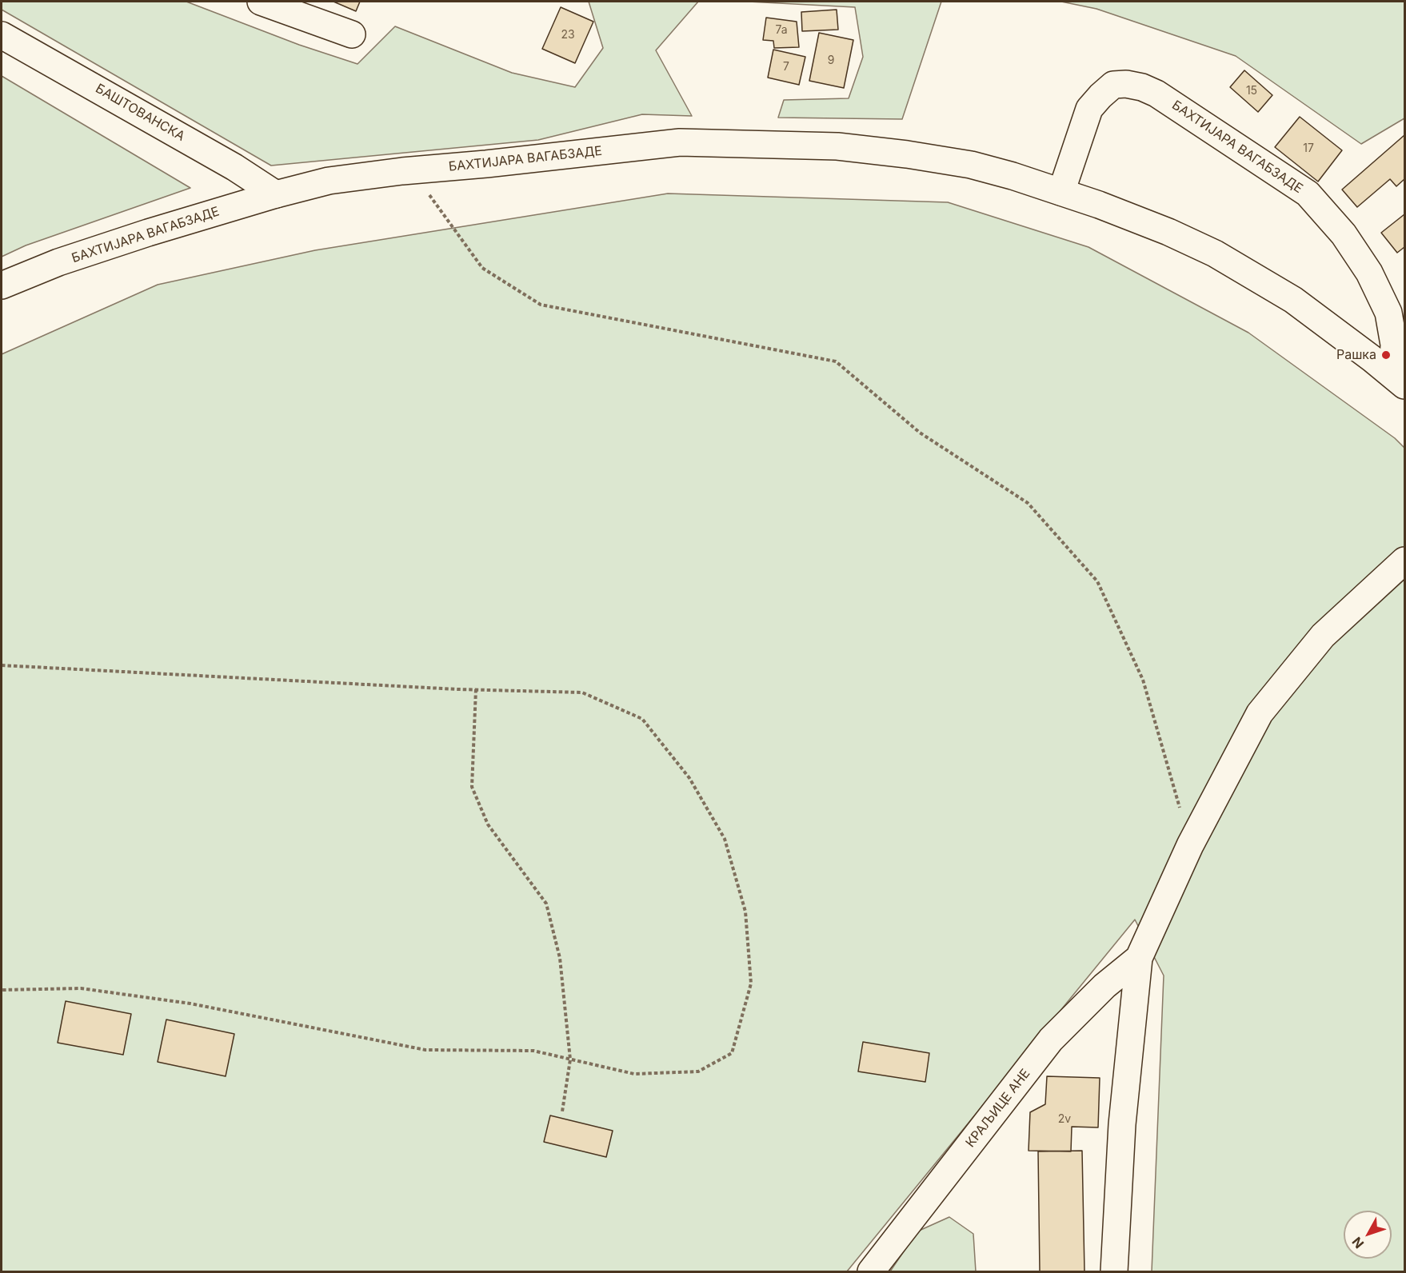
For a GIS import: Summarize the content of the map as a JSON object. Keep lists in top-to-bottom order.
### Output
{
  "streets": {
    "street": ["БАШТОВАНСКА", "БАХТИЈАРА ВАГАБЗАДЕ", "КРАЉИЦЕ АНЕ"]
  },
  "crossings": [
    ["БАШТОВАНСКА", "БАХТИЈАРА ВАГАБЗАДЕ"]
  ],
  "places": ["Рашка"],
  "house_numbers": [
    "7a",
    "23",
    "9",
    "7",
    "15",
    "17",
    "2v"
  ],
  "north": "bottom left"
}
